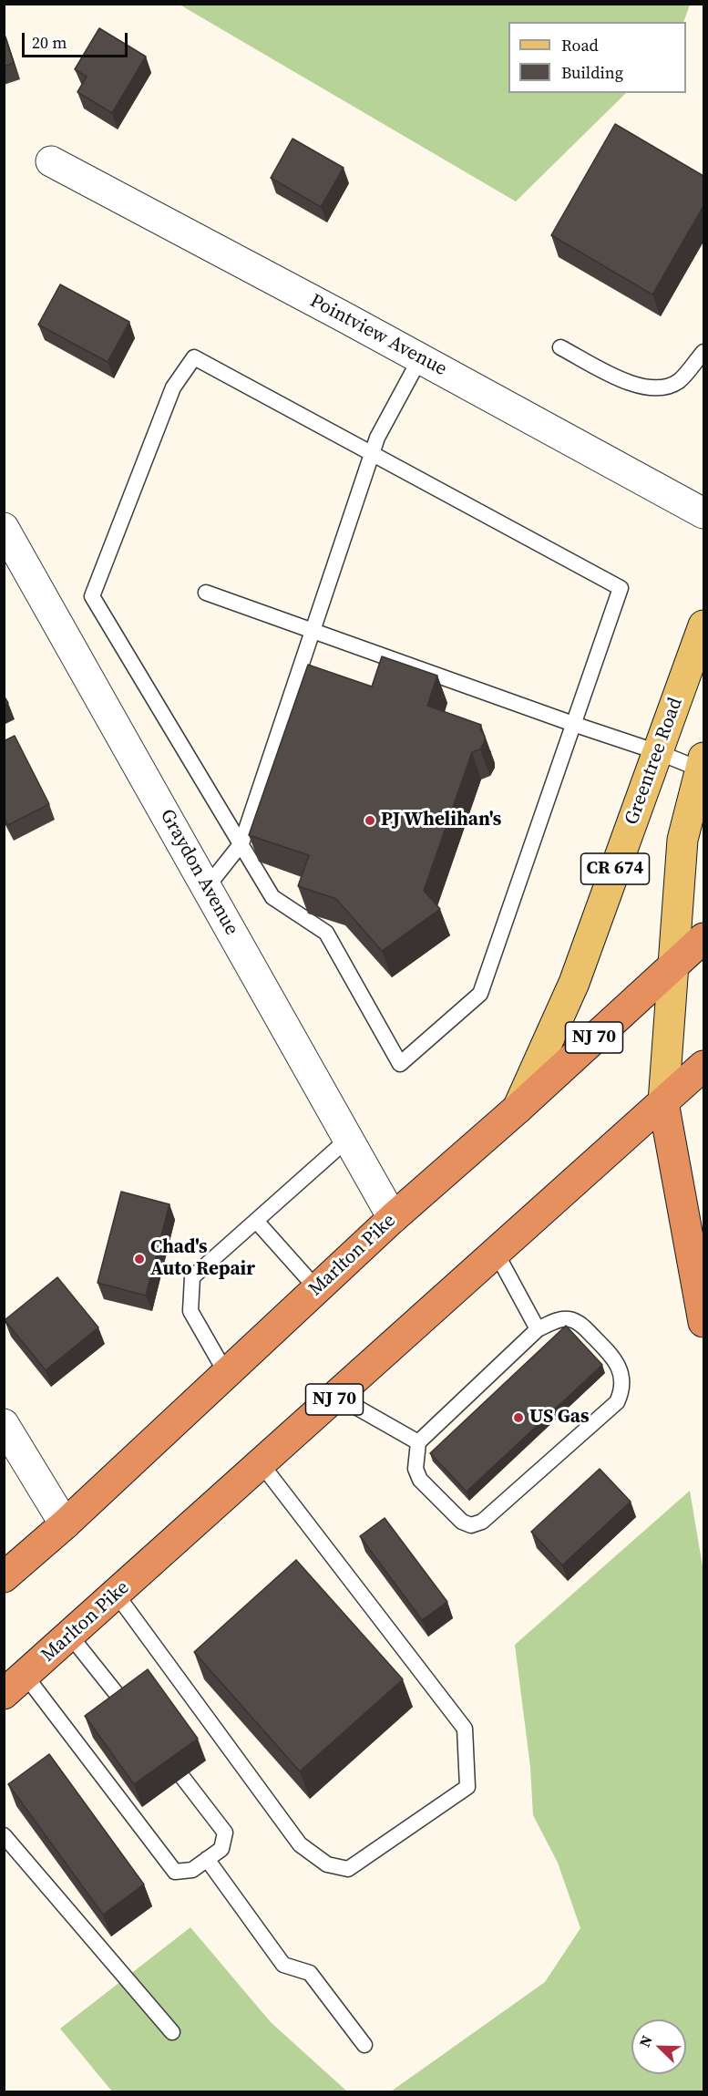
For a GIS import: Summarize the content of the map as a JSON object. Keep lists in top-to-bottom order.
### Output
{
  "streets": {
    "highway": ["NJ 70", "Marlton Pike"],
    "main road": ["Greentree Road", "CR 674"],
    "street": ["Pointview Avenue", "Graydon Avenue"]
  },
  "crossings": [
    ["Greentree Road", "Marlton Pike"],
    ["Graydon Avenue", "Marlton Pike"]
  ],
  "places": ["PJ Whelihan's", "Chad's Auto Repair", "US Gas"],
  "legend": ["Road", "Building"],
  "scale_bar": "20 m",
  "north": "top left"
}
